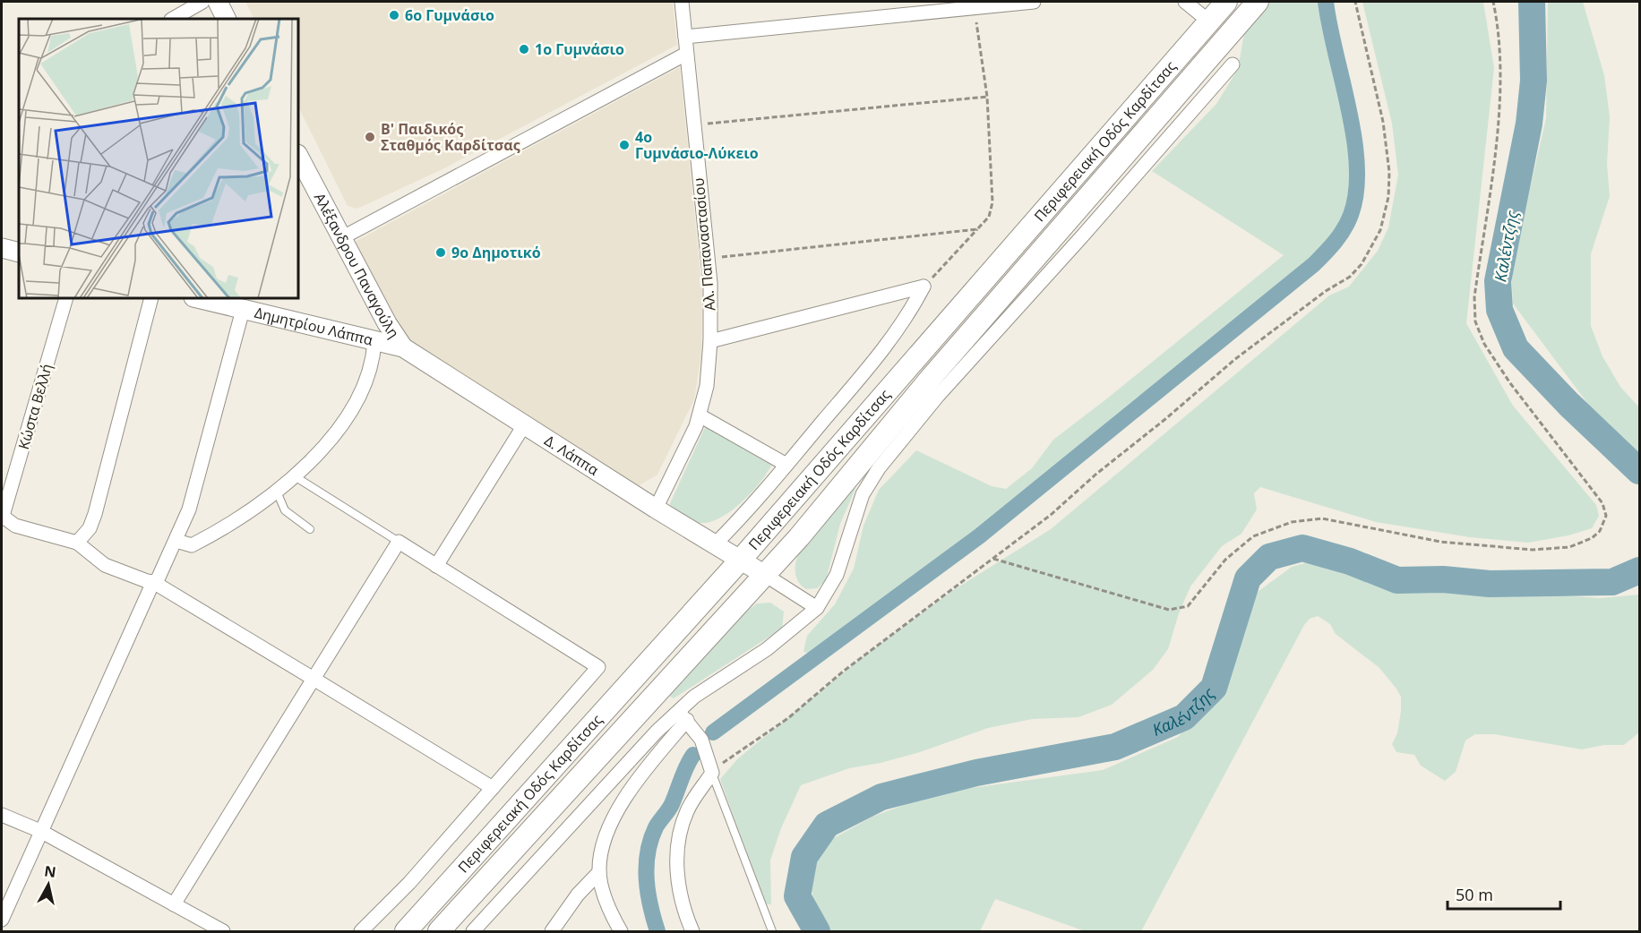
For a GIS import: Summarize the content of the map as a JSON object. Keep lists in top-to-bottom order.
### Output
{
  "streets": {
    "main road": ["Περιφερειακή Οδός Καρδίτσας"],
    "street": [
      "Αλ. Παπαναστασίου",
      "Αλέξανδρου Παναγούλη",
      "Δημητρίου Λάππα",
      "Κώστα Βελλή",
      "Δ. Λάππα"
    ]
  },
  "crossings": [
    ["Περιφερειακή Οδός Καρδίτσας", "Δ. Λάππα"],
    ["Αλ. Παπαναστασίου", "Δ. Λάππα"],
    ["Αλέξανδρου Παναγούλη", "Δημητρίου Λάππα"],
    ["Αλέξανδρου Παναγούλη", "Δ. Λάππα"],
    ["Δημητρίου Λάππα", "Δ. Λάππα"]
  ],
  "water": ["Καλέντζης"],
  "places": [
    "6ο Γυμνάσιο",
    "1ο Γυμνάσιο",
    "Β' Παιδικός Σταθμός Καρδίτσας",
    "4ο Γυμνάσιο-Λύκειο",
    "9ο Δημοτικό"
  ],
  "scale_bar": "50 m",
  "north": "top"
}
